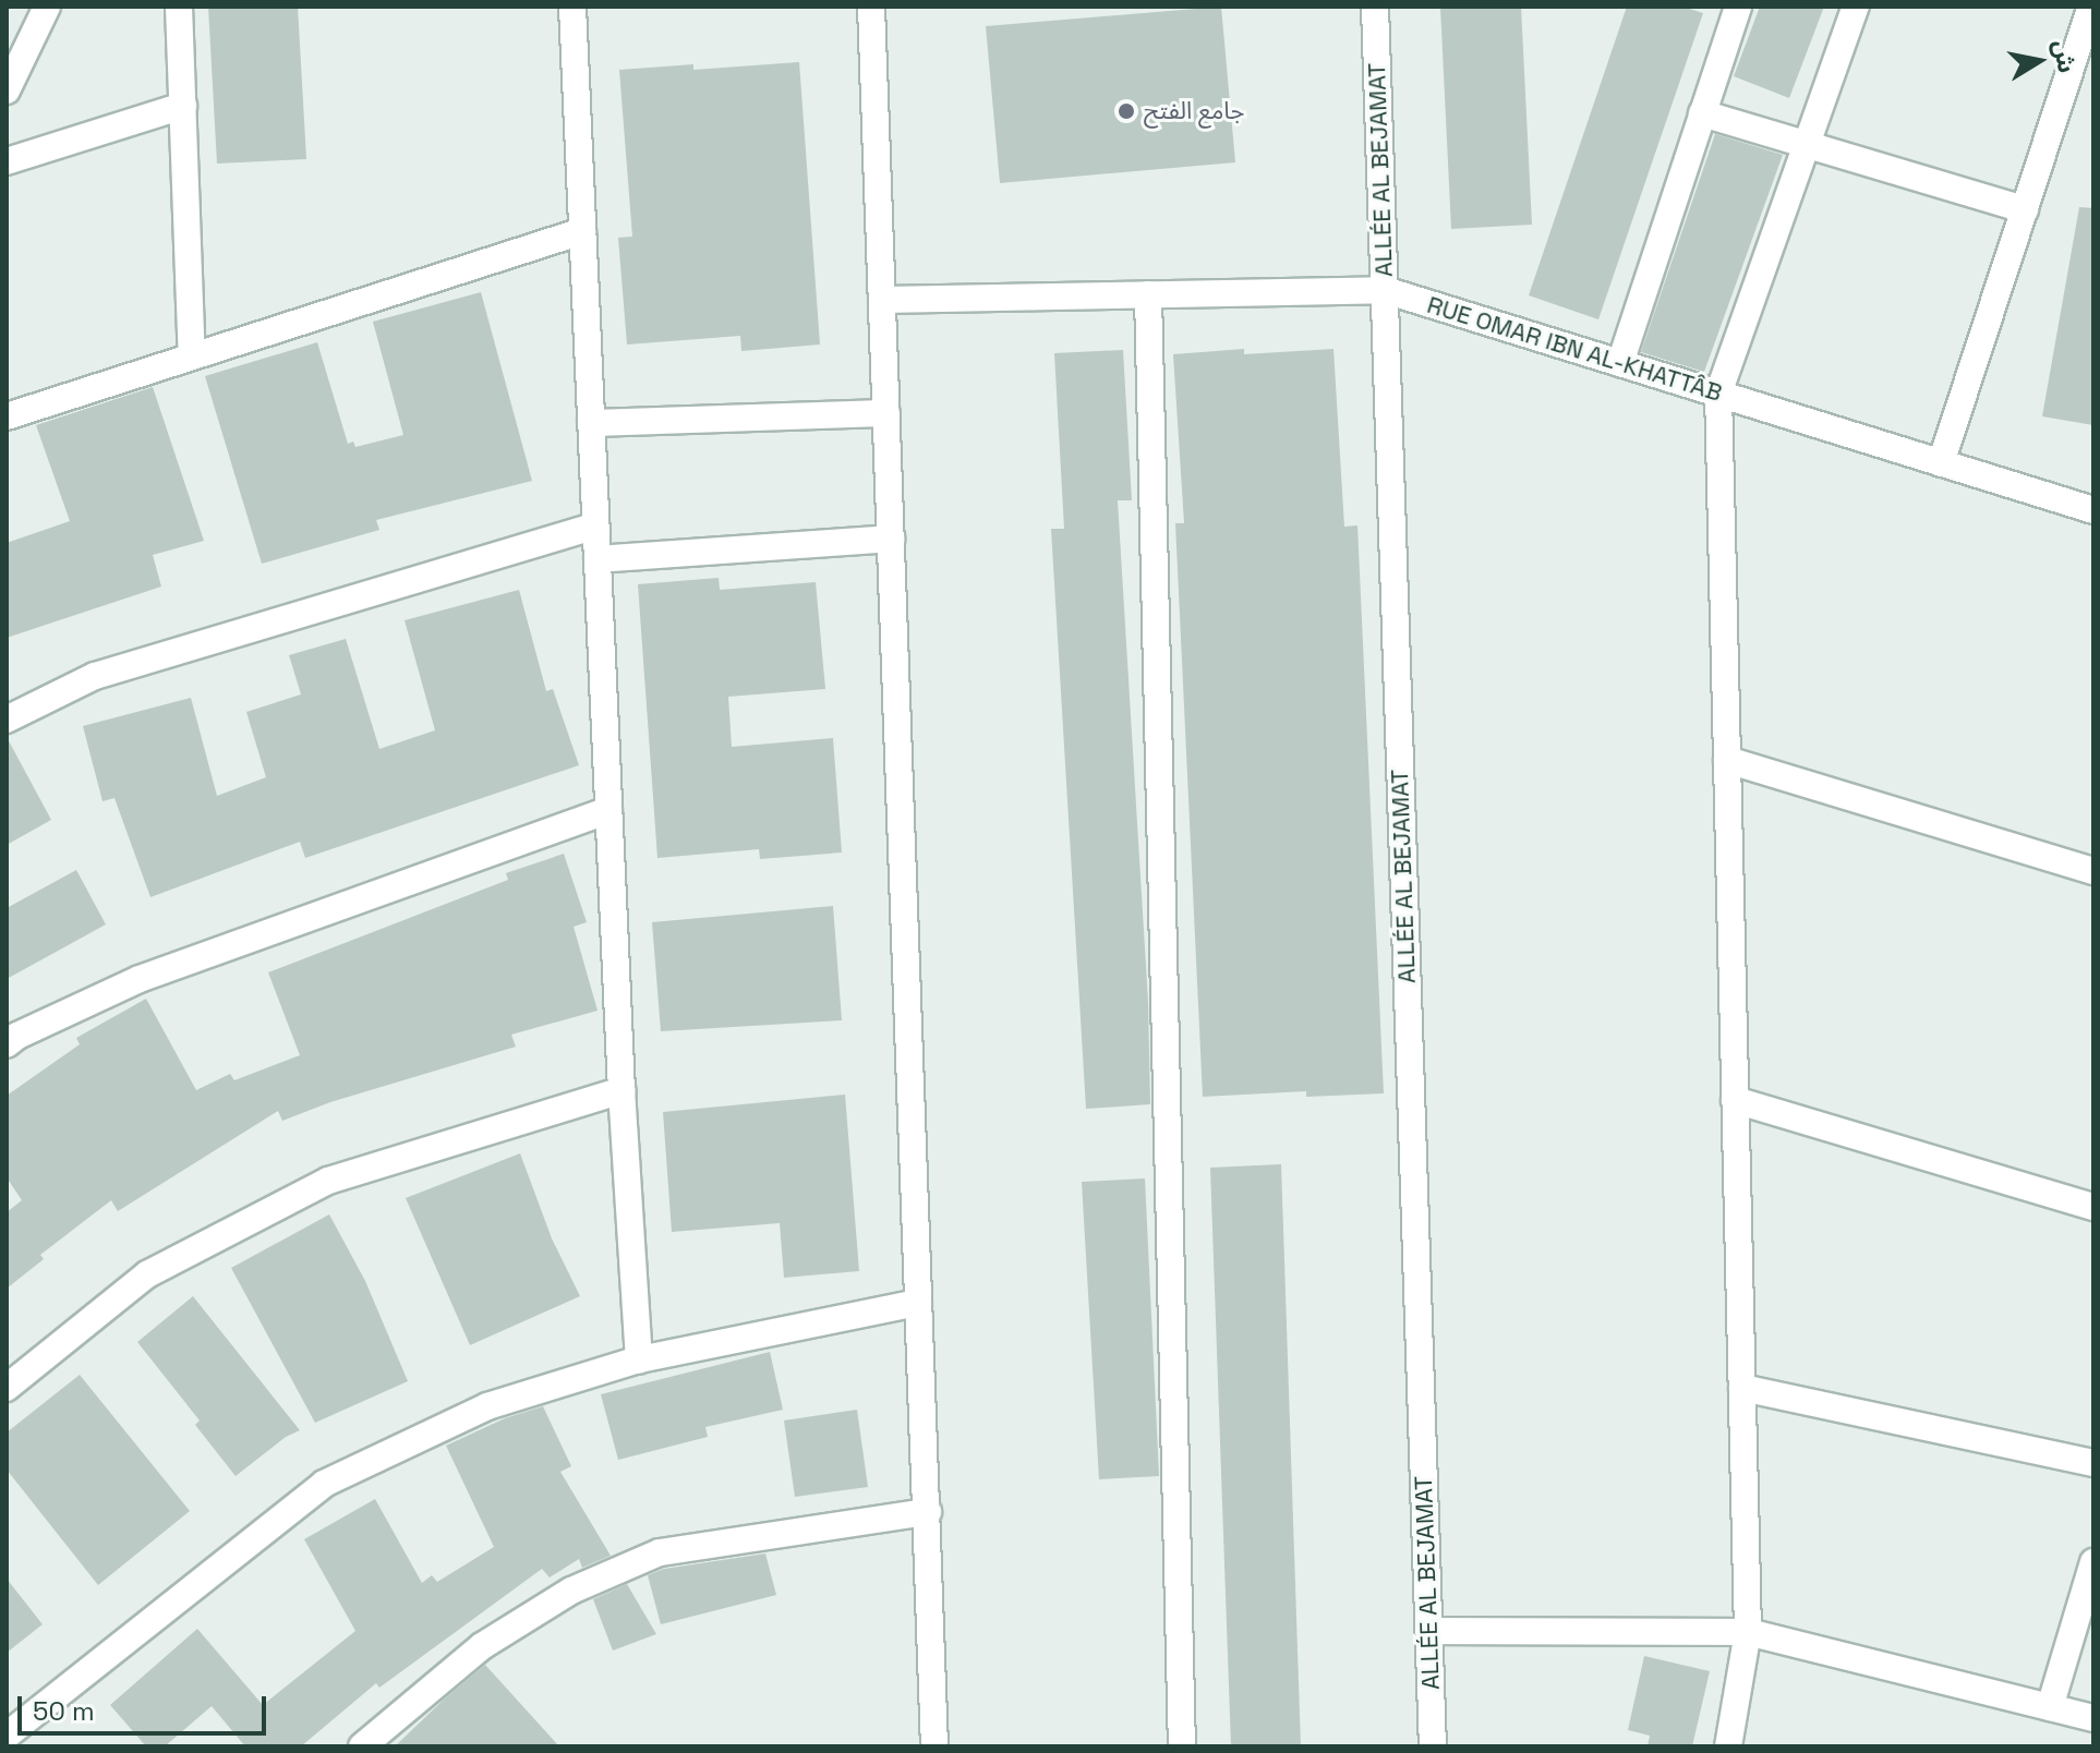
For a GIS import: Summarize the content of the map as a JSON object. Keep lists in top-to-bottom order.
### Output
{
  "streets": {
    "street": ["ALLÉE AL BEJAMAT", "RUE OMAR IBN AL-KHATTÂB"]
  },
  "crossings": [
    ["ALLÉE AL BEJAMAT", "RUE OMAR IBN AL-KHATTÂB"]
  ],
  "places": ["جامع الفتح"],
  "scale_bar": "50 m",
  "north": "right"
}
